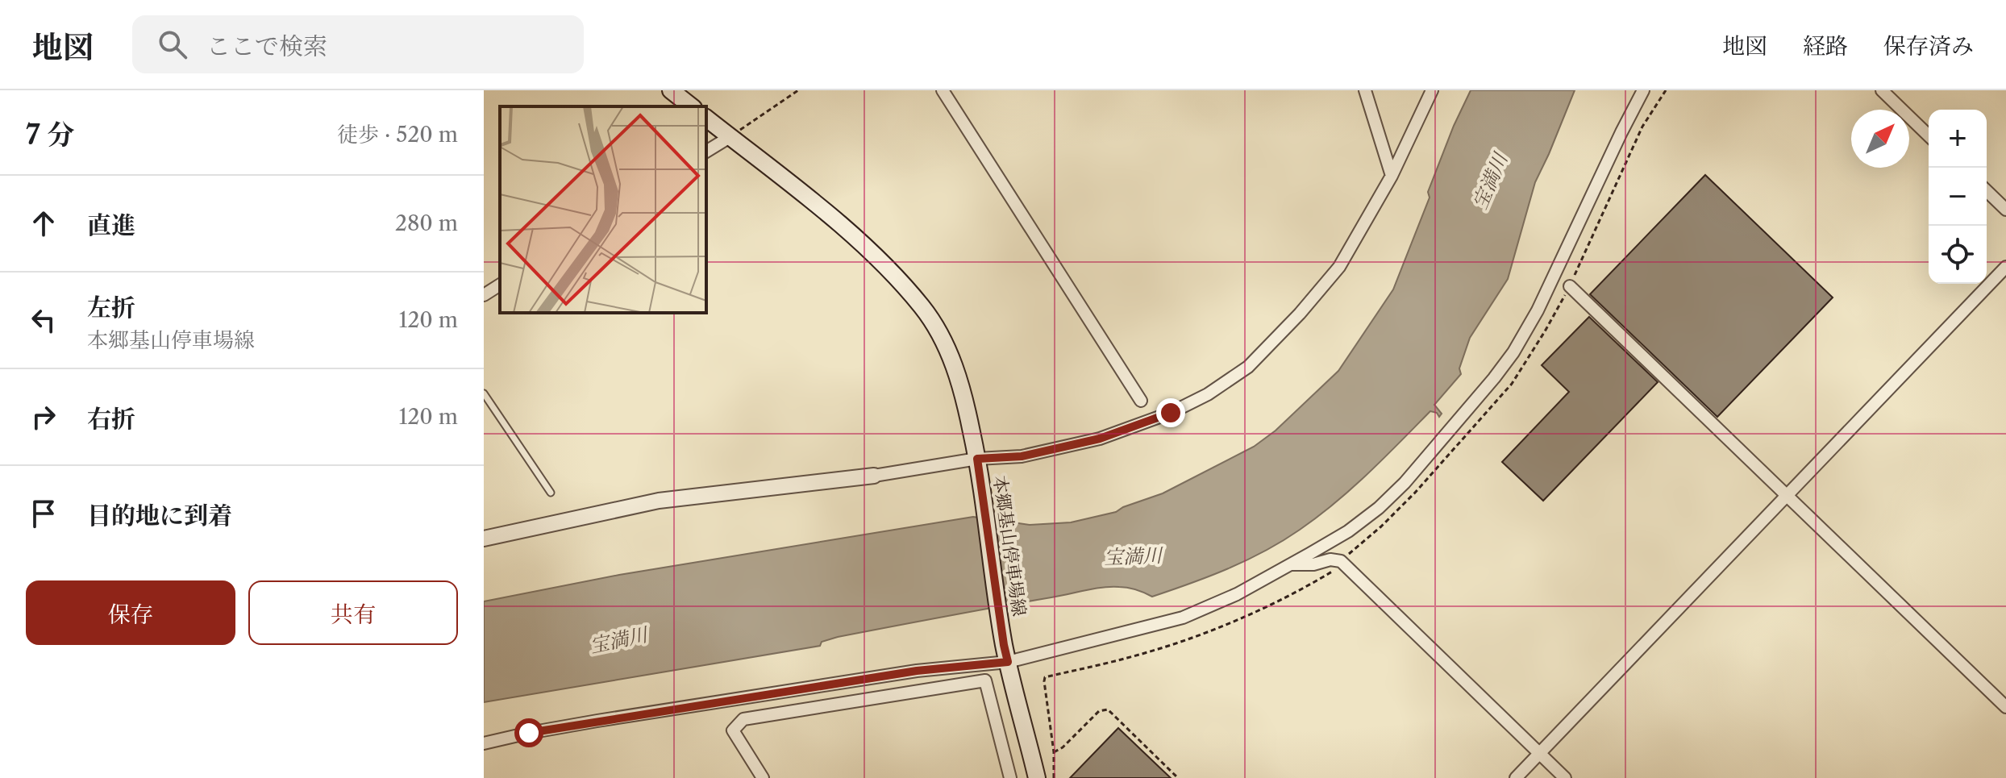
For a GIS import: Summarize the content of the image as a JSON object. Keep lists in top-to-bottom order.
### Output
{
  "streets": {
    "main road": ["本郷基山停車場線"]
  },
  "water": ["宝満川"],
  "north": "top right",
  "page": {
    "header": "地図",
    "search": "ここで検索",
    "nav": ["地図", "経路", "保存済み"],
    "heading": ["7 分", "徒歩 · 520 m"],
    "map_buttons": ["+", "−"],
    "list": [
      ["直進", "280 m"],
      ["左折", "本郷基山停車場線", "120 m"],
      ["右折", "120 m"],
      "目的地に到着"
    ],
    "buttons": ["保存", "共有"]
  }
}
